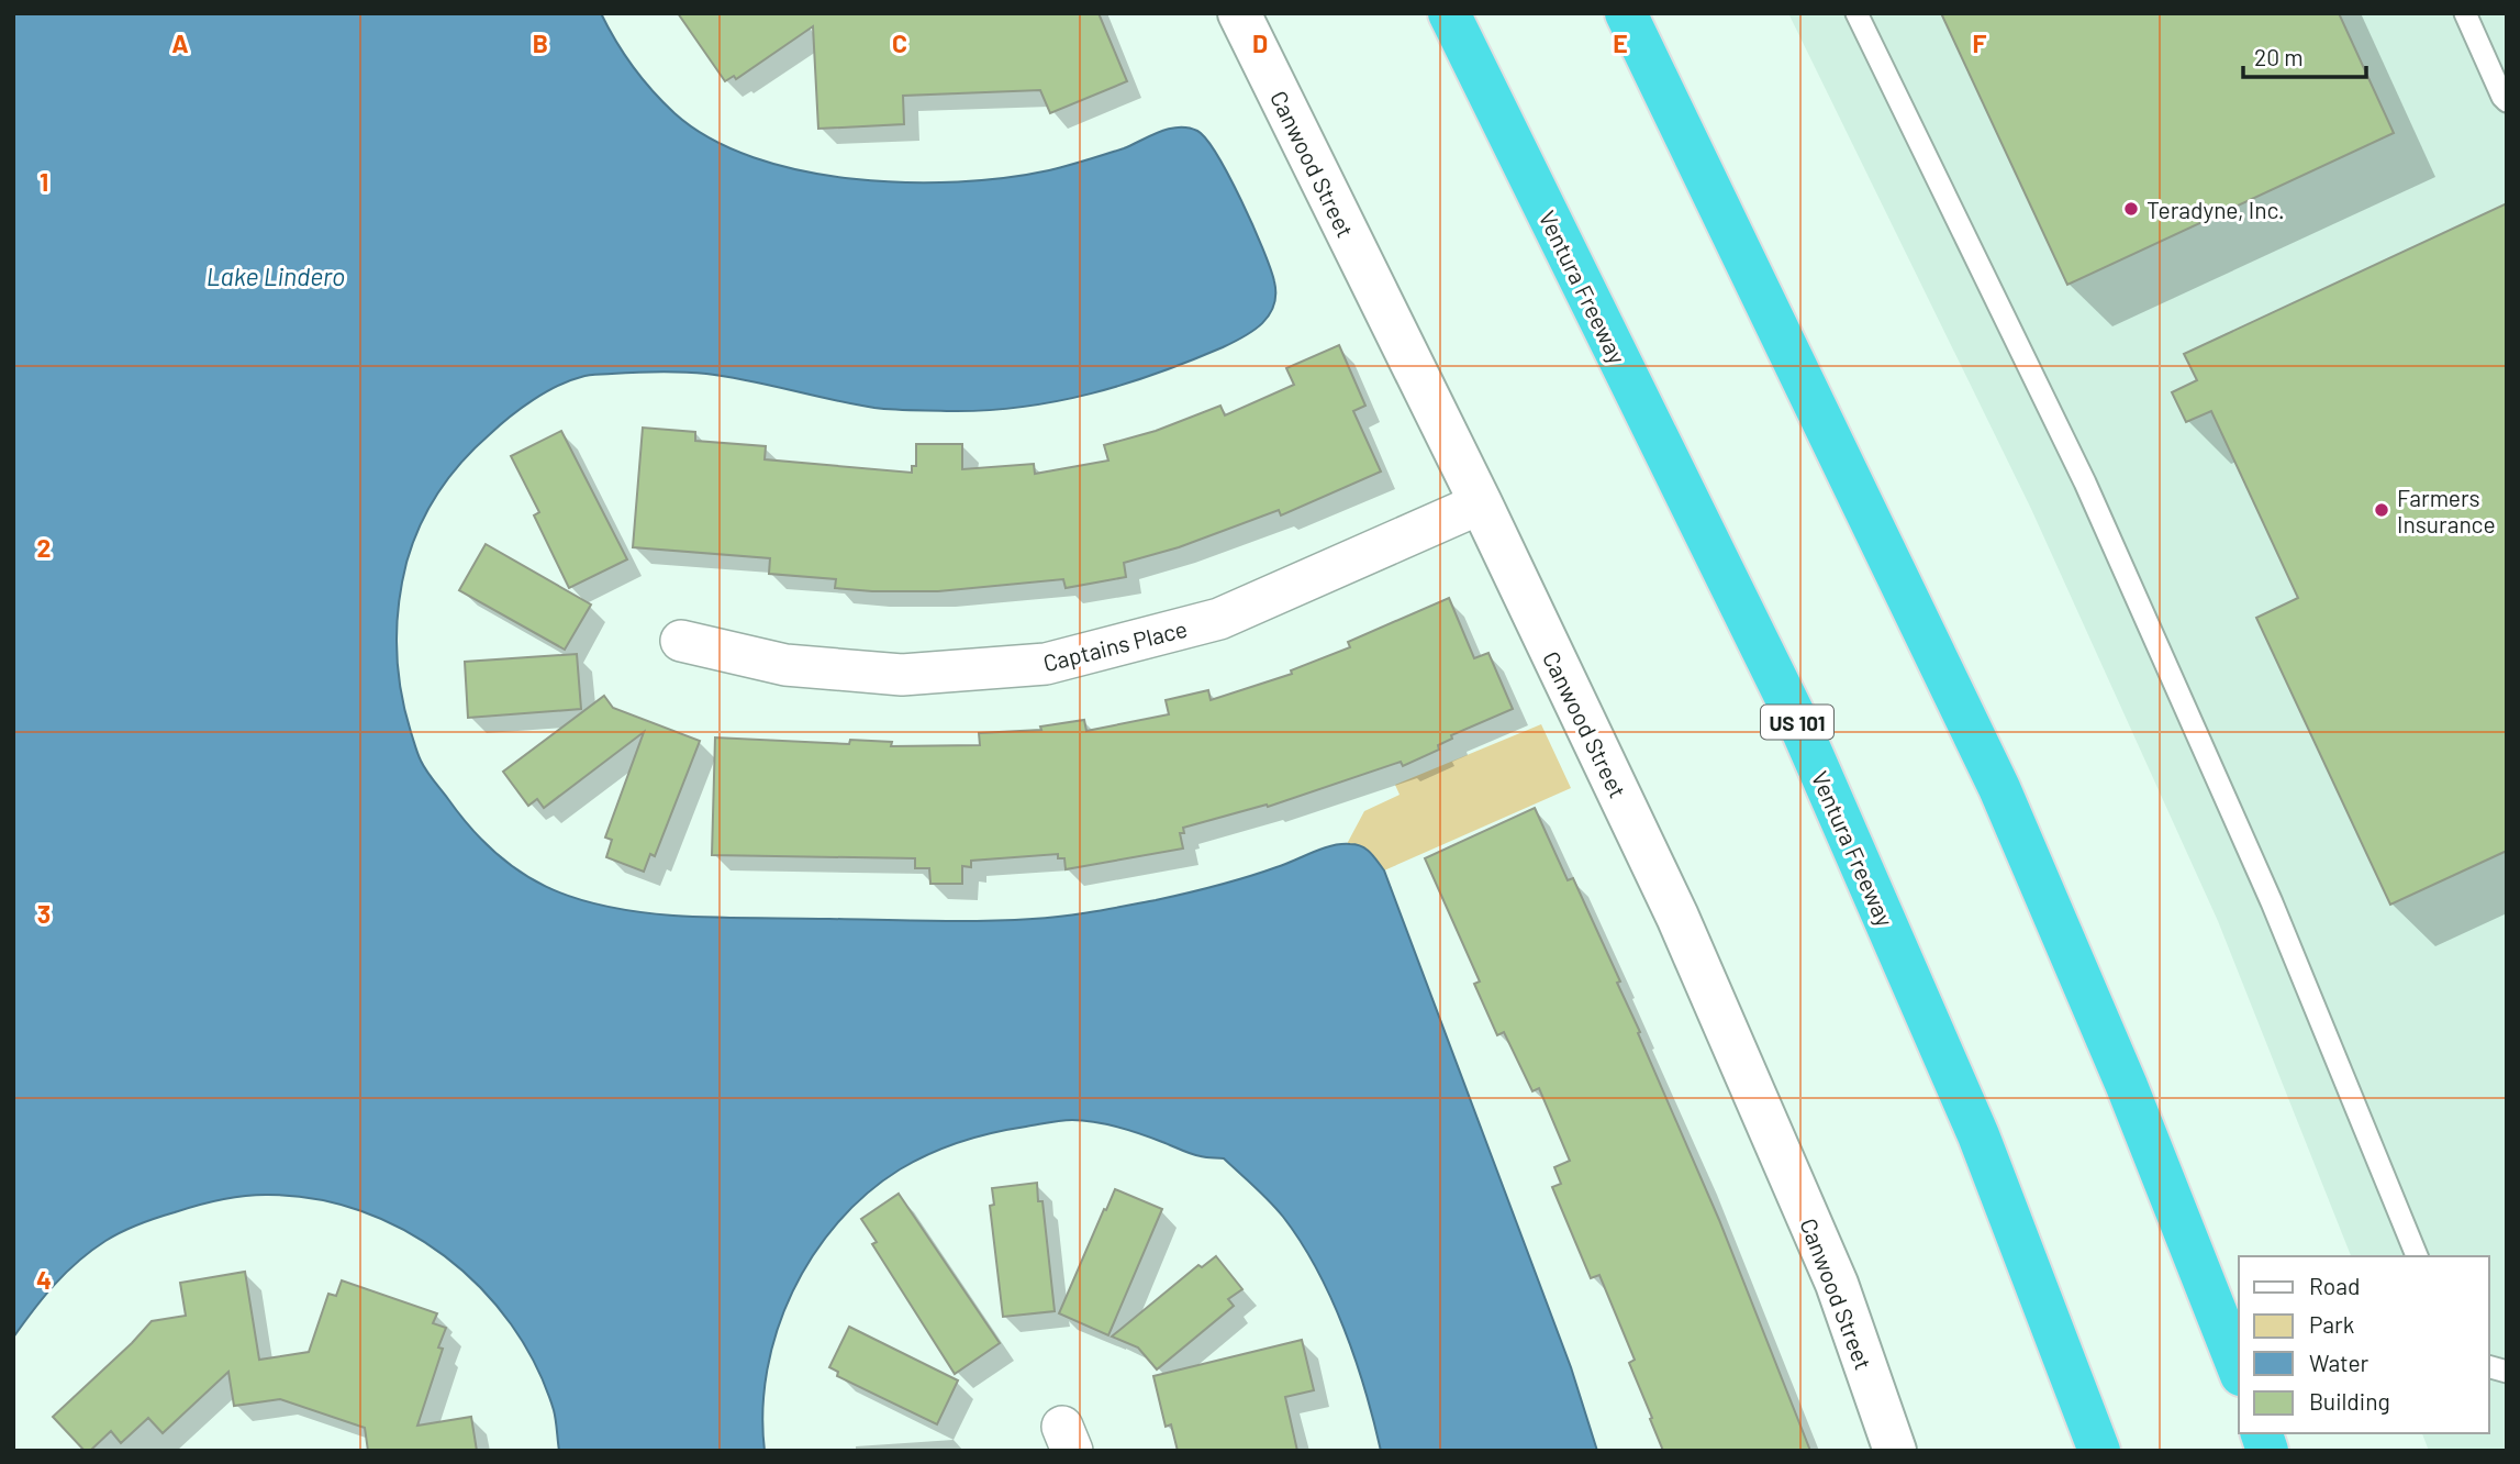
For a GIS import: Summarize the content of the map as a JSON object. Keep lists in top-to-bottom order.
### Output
{
  "streets": {
    "highway": ["Ventura Freeway", "US 101"],
    "street": ["Canwood Street", "Captains Place"]
  },
  "crossings": [
    ["Canwood Street", "Captains Place"]
  ],
  "water": ["Lake Lindero"],
  "places": ["Teradyne, Inc.", "Farmers Insurance"],
  "legend": [
    "Road",
    "Park",
    "Water",
    "Building"
  ],
  "scale_bar": "20 m",
  "grid": {
    "columns": [
      "A",
      "B",
      "C",
      "D",
      "E",
      "F"
    ],
    "rows": [
      "1",
      "2",
      "3",
      "4"
    ]
  }
}
